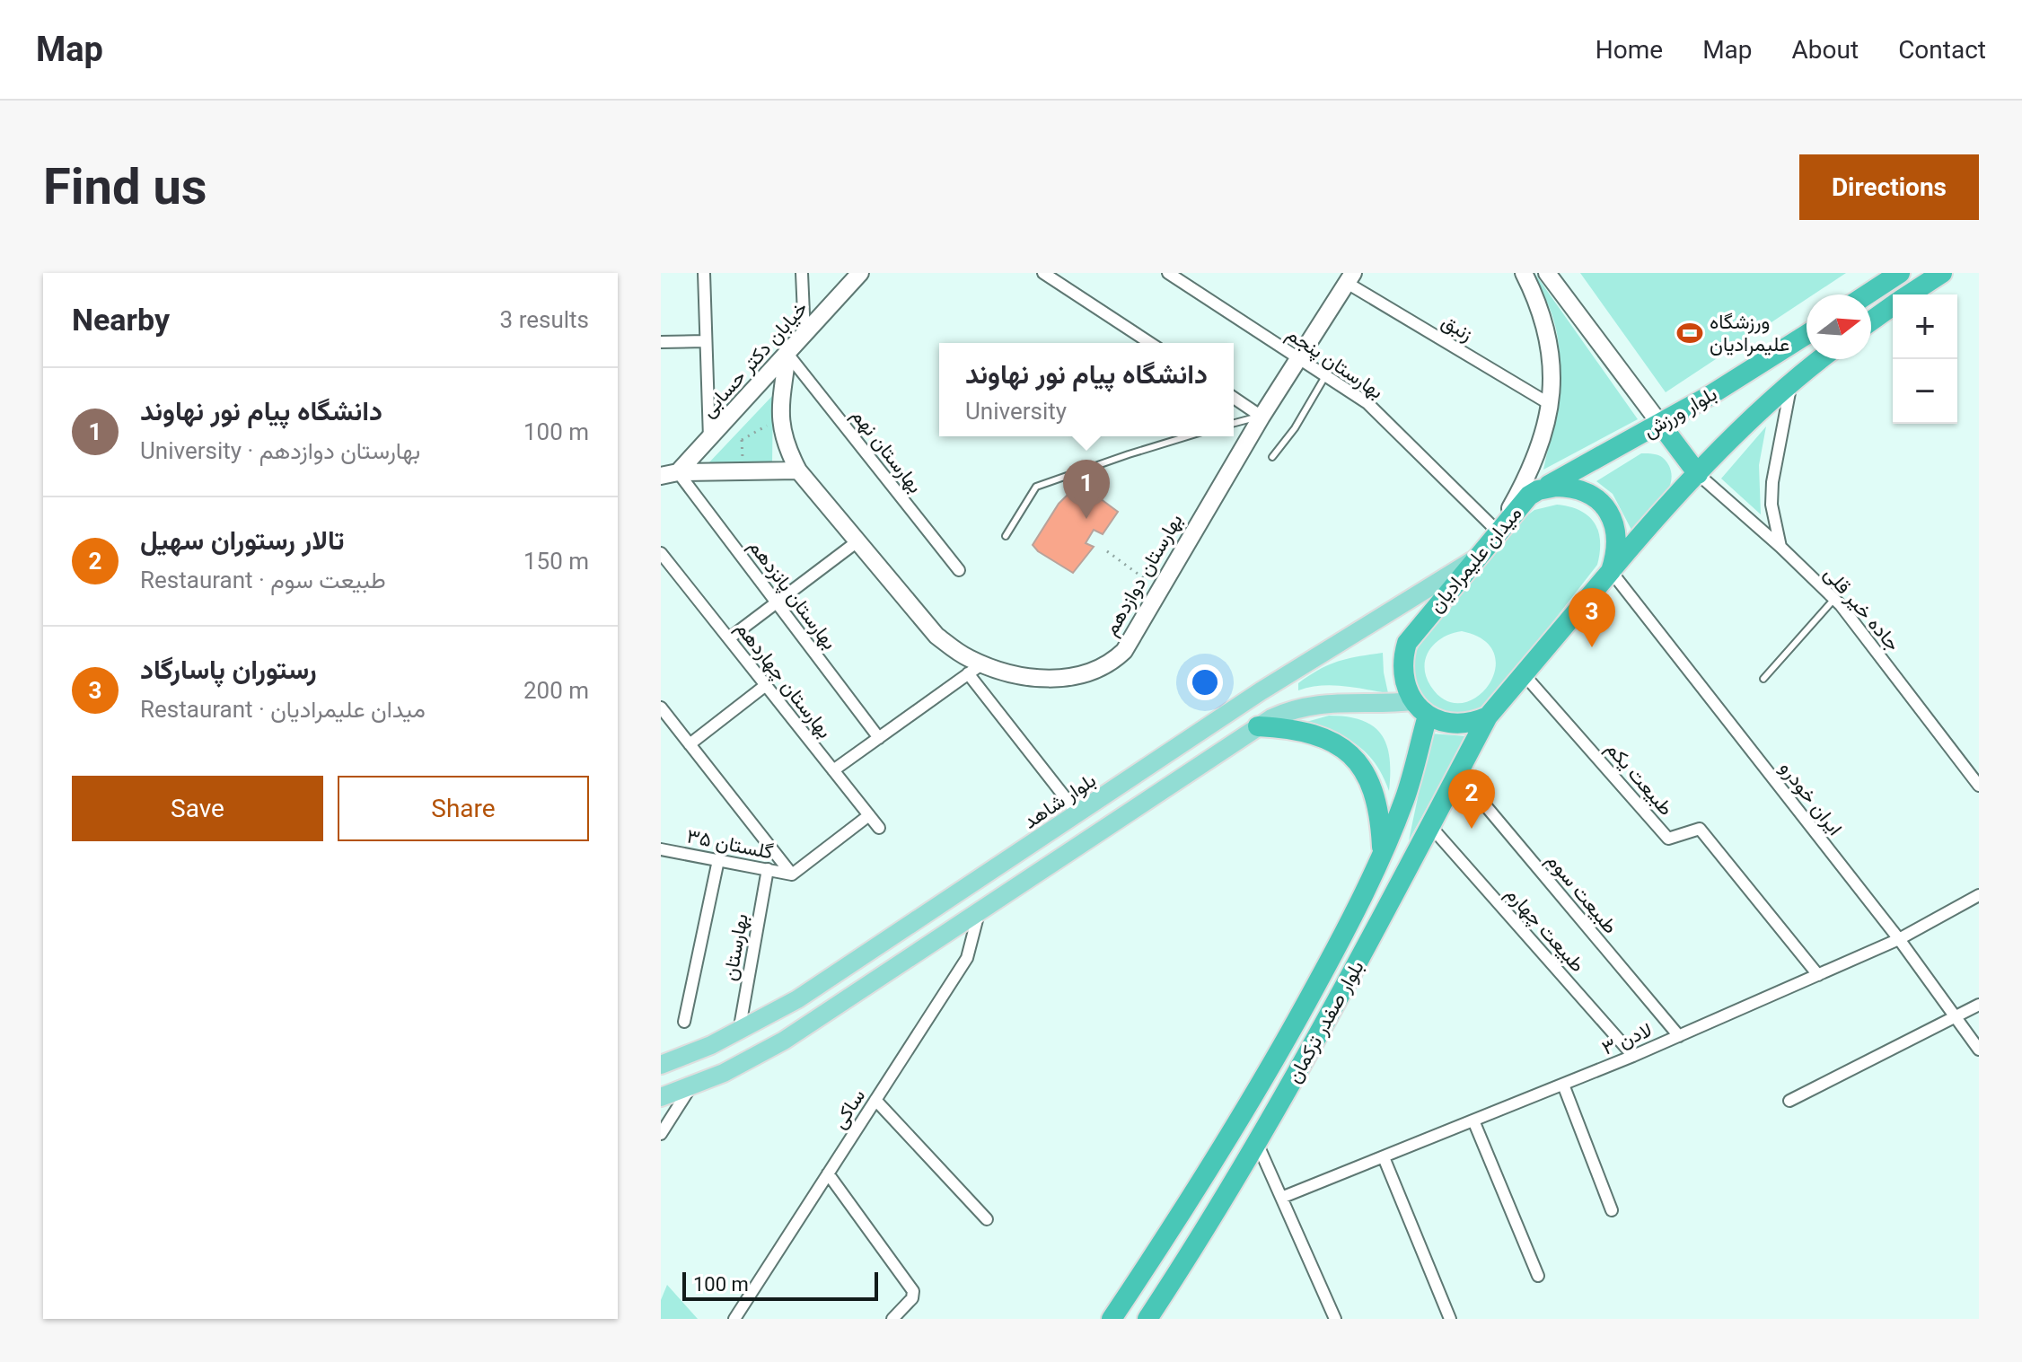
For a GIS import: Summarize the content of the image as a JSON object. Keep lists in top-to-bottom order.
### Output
{
  "streets": {
    "highway": ["بلوار ورزش", "میدان علیمرادیان", "بلوار صفدر ترکمان"],
    "main road": ["بلوار شاهد"],
    "street": [
      "زنبق",
      "خیابان دکتر حسابی",
      "بهارستان پنجم",
      "بهارستان نهم",
      "بهارستان دوازدهم",
      "بهارستان پانزدهم",
      "جاده خیر قلی",
      "بهارستان چهاردهم",
      "طبیعت یکم",
      "ایران خودرو",
      "گلستان ۳۵",
      "طبیعت سوم",
      "طبیعت چهارم",
      "بهارستان",
      "لادن ۳",
      "ساکی"
    ]
  },
  "crossings": [
    ["زنبق", "بهارستان دوازدهم"],
    ["خیابان دکتر حسابی", "بهارستان نهم"],
    ["خیابان دکتر حسابی", "بهارستان پانزدهم"],
    ["بهارستان پنجم", "میدان علیمرادیان"],
    ["بهارستان پنجم", "بهارستان دوازدهم"],
    ["بلوار ورزش", "میدان علیمرادیان"],
    ["میدان علیمرادیان", "طبیعت یکم"],
    ["میدان علیمرادیان", "ایران خودرو"],
    ["میدان علیمرادیان", "بلوار شاهد"],
    ["میدان علیمرادیان", "بلوار صفدر ترکمان"],
    ["طبیعت یکم", "لادن ۳"],
    ["ایران خودرو", "لادن ۳"],
    ["بلوار شاهد", "بهارستان"],
    ["گلستان ۳۵", "بهارستان"],
    ["طبیعت سوم", "بلوار صفدر ترکمان"],
    ["طبیعت سوم", "لادن ۳"],
    ["طبیعت چهارم", "بلوار صفدر ترکمان"],
    ["طبیعت چهارم", "لادن ۳"]
  ],
  "places": {
    "sports": ["ورزشگاه علیمرادیان"]
  },
  "scale_bar": "100 m",
  "north": "right",
  "page": {
    "header": "Map",
    "nav": [
      "Home",
      "Map",
      "About",
      "Contact"
    ],
    "buttons": [
      "Directions",
      ["Save", "Share"]
    ],
    "title": "Find us",
    "heading": ["Nearby", "3 results"],
    "map_buttons": ["+", "−"],
    "popup": ["دانشگاه پیام نور نهاوند", "University"],
    "list": [
      {
        "mark": "1",
        "name": "دانشگاه پیام نور نهاوند",
        "note": "University · بهارستان دوازدهم",
        "value": "100 m"
      },
      {
        "mark": "2",
        "name": "تالار رستوران سهیل",
        "note": "Restaurant · طبیعت سوم",
        "value": "150 m"
      },
      {
        "mark": "3",
        "name": "رستوران پاسارگاد",
        "note": "Restaurant · میدان علیمرادیان",
        "value": "200 m"
      }
    ],
    "pins": ["1", "3", "2"],
    "scale": "100 m"
  }
}
